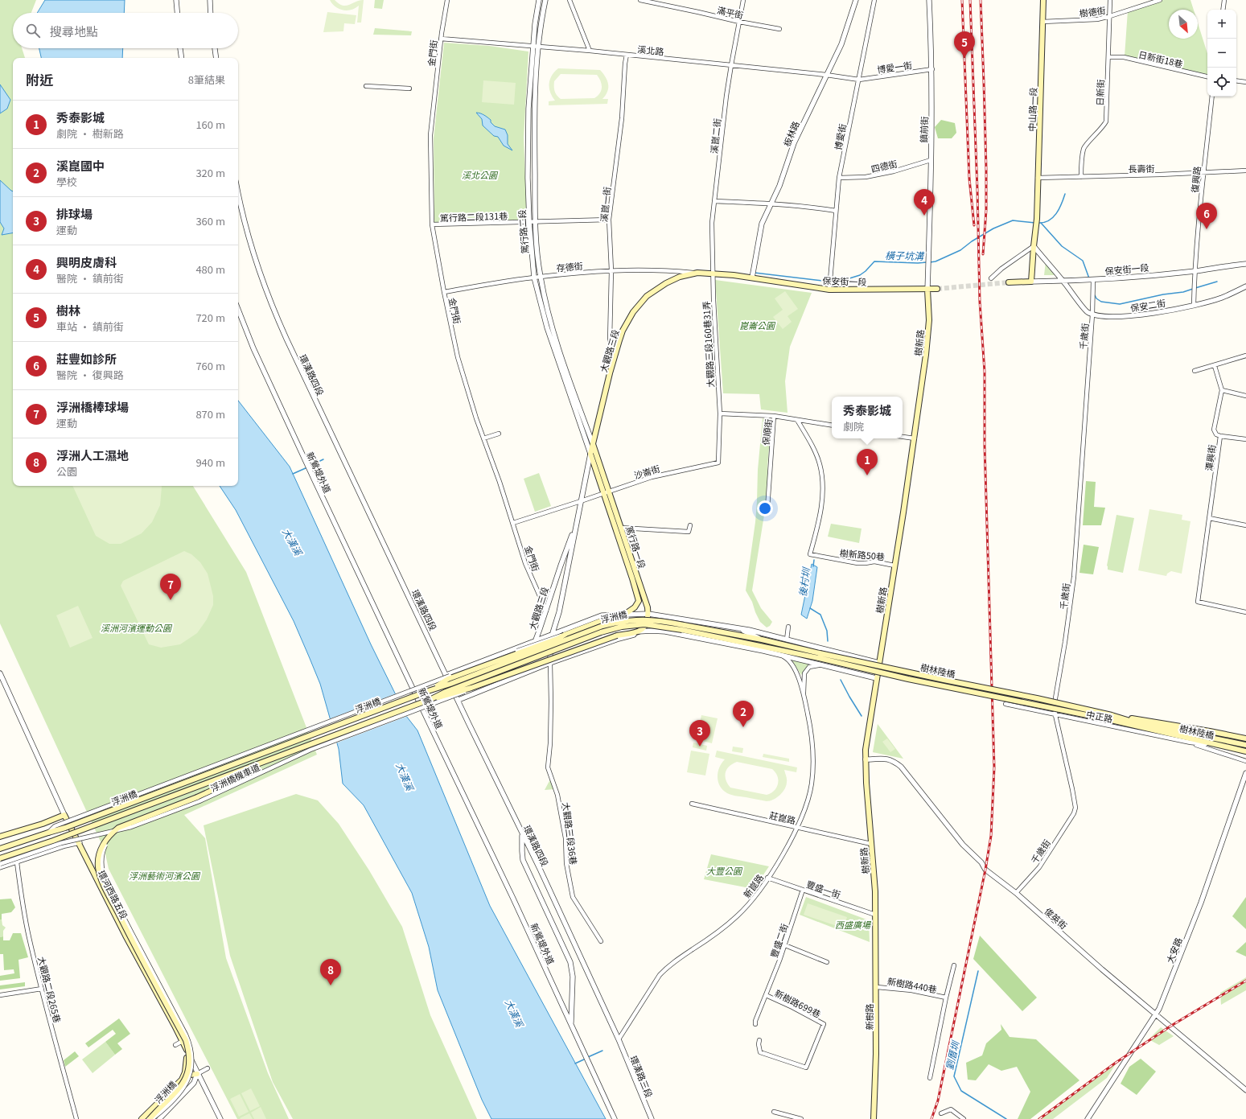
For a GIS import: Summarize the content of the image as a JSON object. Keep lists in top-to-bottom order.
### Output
{
  "streets": {
    "main road": [
      "中山路一段",
      "保安街一段",
      "樹新路",
      "大觀路三段",
      "篤行路一段",
      "浮洲橋",
      "樹林陸橋",
      "環河西路五段",
      "新樹路"
    ],
    "street": [
      "樹德街",
      "滿平街",
      "溪北路",
      "金門街",
      "日新街18巷",
      "博愛一街",
      "日新街",
      "鎮前街",
      "板林路",
      "溪崑二街",
      "博愛街",
      "四德街",
      "長壽街",
      "復興路",
      "溪崑一街",
      "篤行路二段131巷",
      "篤行路二段",
      "存德街",
      "保安二街",
      "千歲街",
      "大觀路三段160巷31弄",
      "環漢路四段",
      "保順街",
      "潭興街",
      "沙崙街",
      "新鶯堤外道",
      "樹新路50巷",
      "中正路",
      "浮洲橋機車道",
      "莊崑路",
      "大觀路三段36巷",
      "新崑路",
      "豐盛一街",
      "俊英街",
      "豐盛二街",
      "大安路",
      "新樹路440巷",
      "大觀路二段265巷",
      "新樹路699巷",
      "環漢路三段"
    ]
  },
  "crossings": [
    ["樹德街", "日新街"],
    ["樹德街", "中山路一段"],
    ["滿平街", "溪崑二街"],
    ["溪北路", "金門街"],
    ["溪北路", "博愛一街"],
    ["溪北路", "板林路"],
    ["溪北路", "溪崑二街"],
    ["溪北路", "博愛街"],
    ["溪北路", "溪崑一街"],
    ["溪北路", "篤行路二段"],
    ["金門街", "篤行路二段131巷"],
    ["金門街", "存德街"],
    ["金門街", "大觀路三段"],
    ["金門街", "沙崙街"],
    ["日新街18巷", "日新街"],
    ["博愛一街", "鎮前街"],
    ["博愛一街", "博愛街"],
    ["日新街", "長壽街"],
    ["中山路一段", "長壽街"],
    ["中山路一段", "保安街一段"],
    ["鎮前街", "四德街"],
    ["鎮前街", "保安街一段"],
    ["鎮前街", "樹新路"],
    ["板林路", "保安街一段"],
    ["板林路", "大觀路三段"],
    ["溪崑二街", "大觀路三段160巷31弄"],
    ["溪崑二街", "大觀路三段"],
    ["博愛街", "四德街"],
    ["博愛街", "保安街一段"],
    ["長壽街", "復興路"],
    ["復興路", "保安街一段"],
    ["復興路", "保安二街"],
    ["溪崑一街", "篤行路二段131巷"],
    ["溪崑一街", "存德街"],
    ["溪崑一街", "大觀路三段"],
    ["篤行路二段131巷", "篤行路二段"],
    ["篤行路二段", "存德街"],
    ["篤行路二段", "大觀路三段"],
    ["篤行路二段", "篤行路一段"],
    ["存德街", "大觀路三段"],
    ["保安街一段", "千歲街"],
    ["保安街一段", "樹新路"],
    ["保安街一段", "大觀路三段"],
    ["保安二街", "千歲街"],
    ["千歲街", "中正路"],
    ["千歲街", "俊英街"],
    ["樹新路", "樹新路50巷"],
    ["樹新路", "莊崑路"],
    ["樹新路", "豐盛一街"],
    ["樹新路", "俊英街"],
    ["樹新路", "新樹路"],
    ["大觀路三段160巷31弄", "大觀路三段"],
    ["大觀路三段160巷31弄", "沙崙街"],
    ["大觀路三段", "沙崙街"],
    ["大觀路三段", "篤行路一段"],
    ["大觀路三段", "大觀路三段36巷"],
    ["環漢路四段", "新崑路"],
    ["環漢路四段", "環漢路三段"],
    ["保順街", "樹新路50巷"],
    ["沙崙街", "篤行路一段"],
    ["篤行路一段", "浮洲橋"],
    ["浮洲橋", "樹林陸橋"],
    ["莊崑路", "新崑路"],
    ["新崑路", "豐盛一街"],
    ["新崑路", "環漢路三段"],
    ["豐盛一街", "豐盛二街"],
    ["豐盛一街", "新樹路"],
    ["俊英街", "大安路"],
    ["豐盛二街", "新樹路699巷"],
    ["新樹路440巷", "新樹路"]
  ],
  "water": [
    "橫子坑溝",
    "大漢溪",
    "後村圳",
    "劉厝圳"
  ],
  "parks": [
    "溪北公園",
    "崑崙公園",
    "溪洲河濱運動公園",
    "大豐公園",
    "浮洲藝術河濱公園",
    "西盛廣場"
  ],
  "north": "bottom right",
  "page": {
    "map_buttons": ["+", "−"],
    "search": "搜尋地點",
    "pins": [
      "5",
      "4",
      "6",
      "1",
      "7",
      "2",
      "3",
      "8"
    ],
    "heading": ["附近", "8筆結果"],
    "list": [
      {
        "mark": "1",
        "name": "秀泰影城",
        "note": "劇院 · 樹新路",
        "value": "160 m"
      },
      {
        "mark": "2",
        "name": "溪崑國中",
        "note": "學校",
        "value": "320 m"
      },
      {
        "mark": "3",
        "name": "排球場",
        "note": "運動",
        "value": "360 m"
      },
      {
        "mark": "4",
        "name": "興明皮膚科",
        "note": "醫院 · 鎮前街",
        "value": "480 m"
      },
      {
        "mark": "5",
        "name": "樹林",
        "note": "車站 · 鎮前街",
        "value": "720 m"
      },
      {
        "mark": "6",
        "name": "莊豐如診所",
        "note": "醫院 · 復興路",
        "value": "760 m"
      },
      {
        "mark": "7",
        "name": "浮洲橋棒球場",
        "note": "運動",
        "value": "870 m"
      },
      {
        "mark": "8",
        "name": "浮洲人工濕地",
        "note": "公園",
        "value": "940 m"
      }
    ],
    "popup": ["秀泰影城", "劇院"]
  }
}
